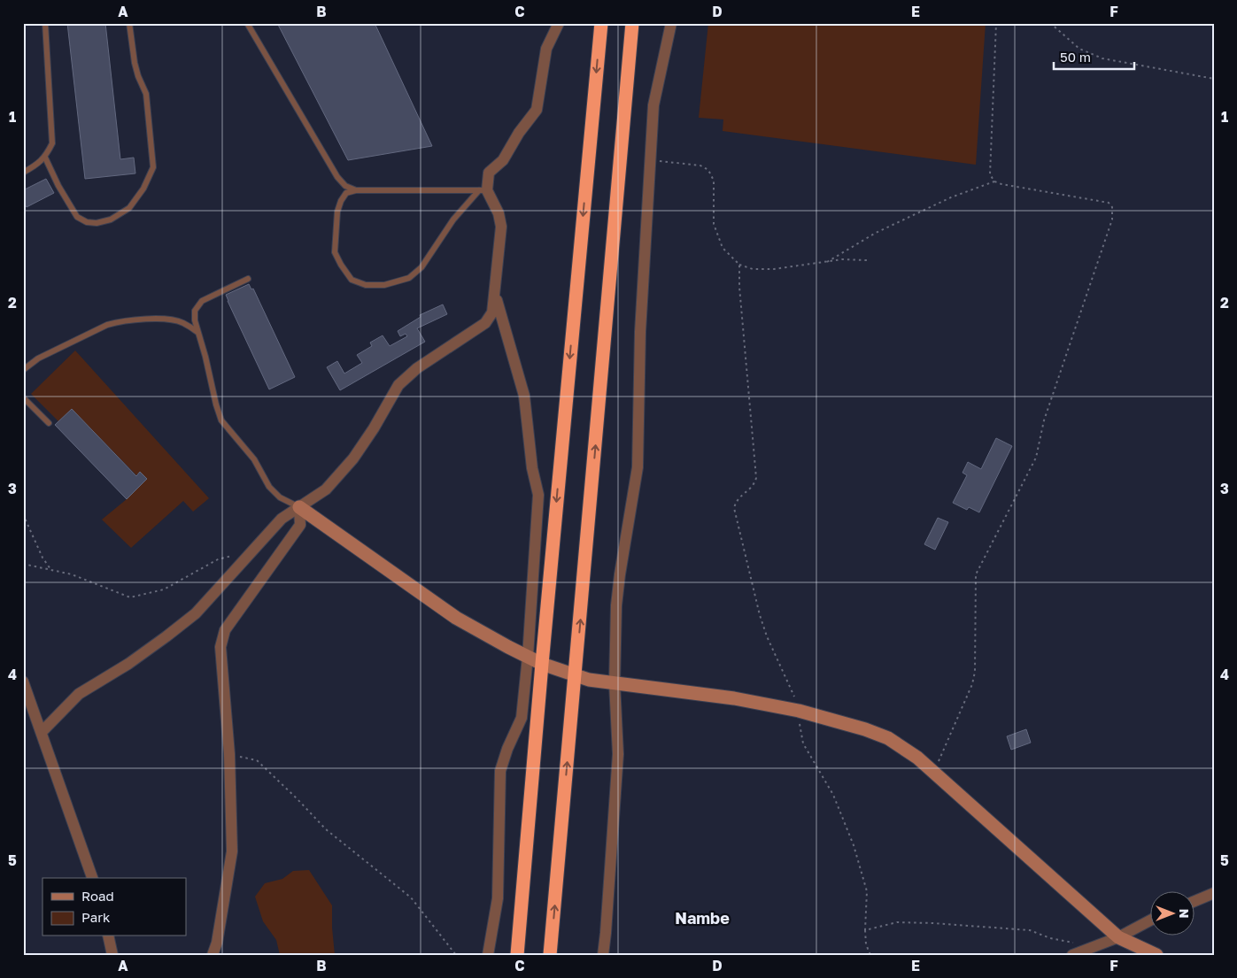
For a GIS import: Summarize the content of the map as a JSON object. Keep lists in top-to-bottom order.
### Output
{
  "districts": ["Nambe"],
  "legend": ["Road", "Park"],
  "scale_bar": "50 m",
  "north": "right",
  "grid": {
    "columns": [
      "A",
      "B",
      "C",
      "D",
      "E",
      "F"
    ],
    "rows": [
      "1",
      "2",
      "3",
      "4",
      "5"
    ]
  }
}
